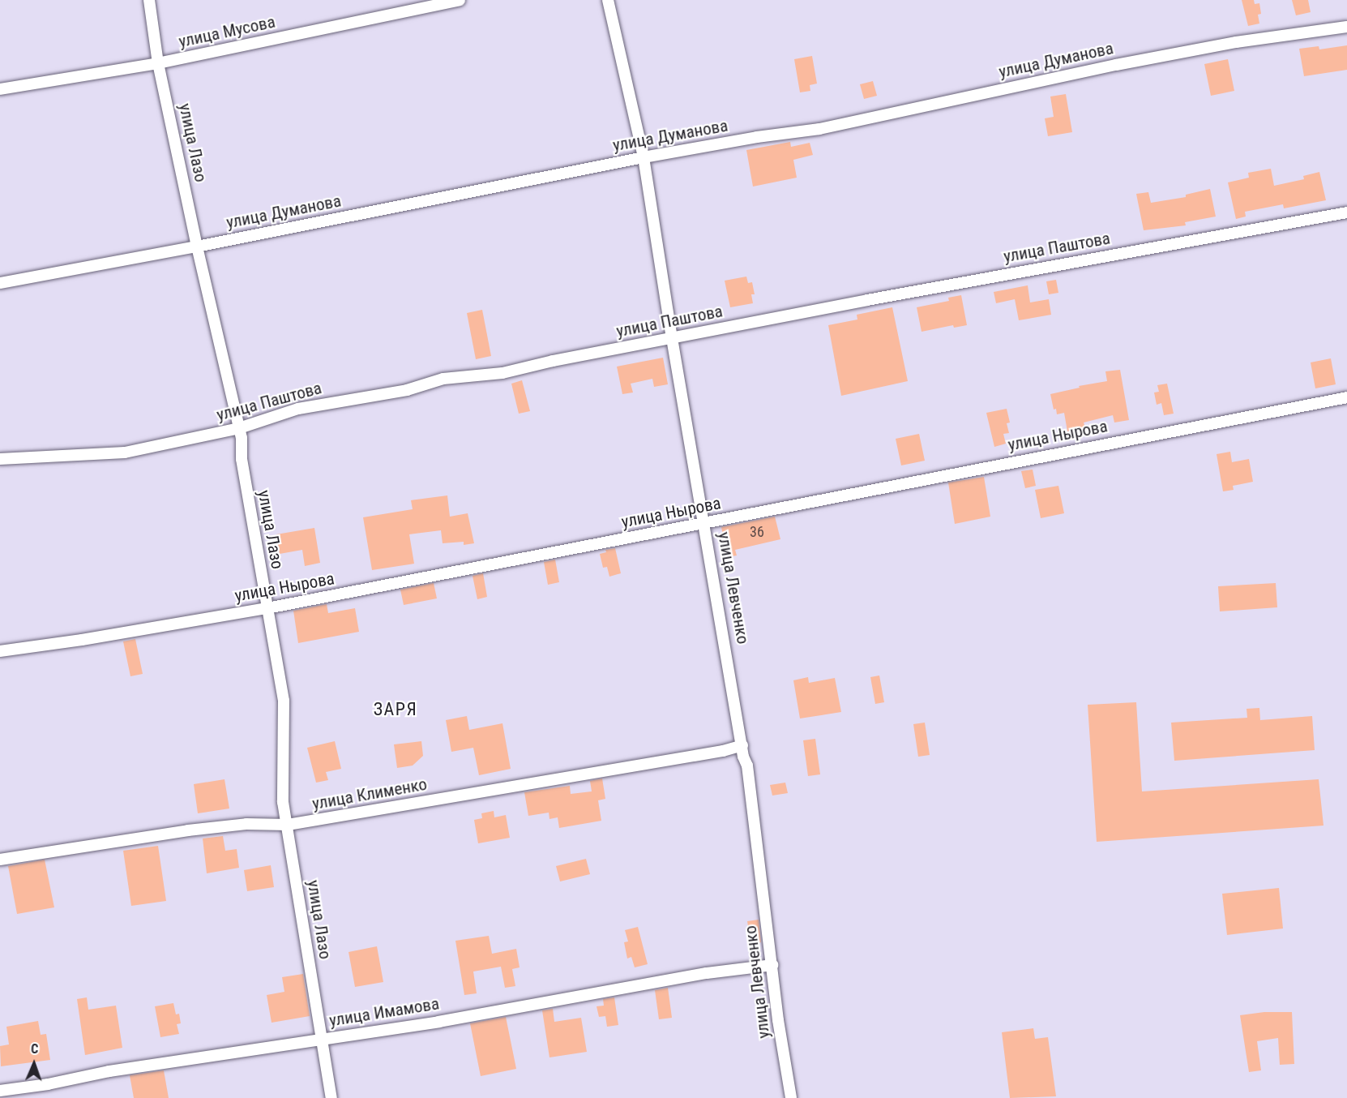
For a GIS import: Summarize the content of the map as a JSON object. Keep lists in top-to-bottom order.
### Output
{
  "streets": {
    "street": [
      "улица Мусова",
      "улица Думанова",
      "улица Лазо",
      "улица Паштова",
      "улица Нырова",
      "улица Левченко",
      "улица Клименко",
      "улица Имамова"
    ]
  },
  "crossings": [
    ["улица Мусова", "улица Лазо"],
    ["улица Думанова", "улица Лазо"],
    ["улица Думанова", "улица Левченко"],
    ["улица Лазо", "улица Паштова"],
    ["улица Лазо", "улица Нырова"],
    ["улица Лазо", "улица Клименко"],
    ["улица Лазо", "улица Имамова"],
    ["улица Паштова", "улица Левченко"],
    ["улица Нырова", "улица Левченко"],
    ["улица Левченко", "улица Клименко"],
    ["улица Левченко", "улица Имамова"]
  ],
  "districts": ["ЗАРЯ"],
  "house_numbers": ["36"],
  "north": "top"
}
